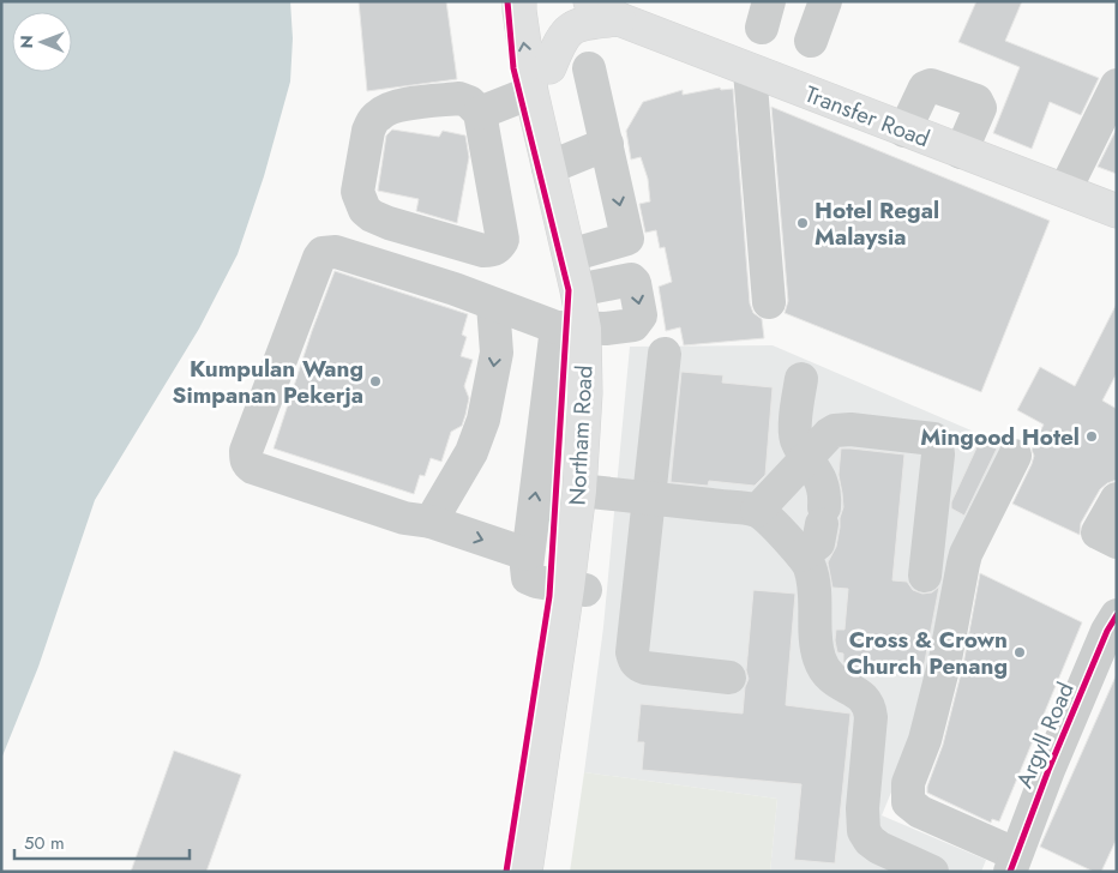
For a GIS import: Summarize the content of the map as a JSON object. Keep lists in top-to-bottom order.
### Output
{
  "streets": {
    "main road": ["Transfer Road", "Northam Road"],
    "street": ["Argyll Road"]
  },
  "crossings": [
    ["Transfer Road", "Northam Road"]
  ],
  "places": [
    "Hotel Regal Malaysia",
    "Kumpulan Wang Simpanan Pekerja",
    "Mingood Hotel",
    "Cross & Crown Church Penang"
  ],
  "scale_bar": "50 m",
  "north": "left"
}
